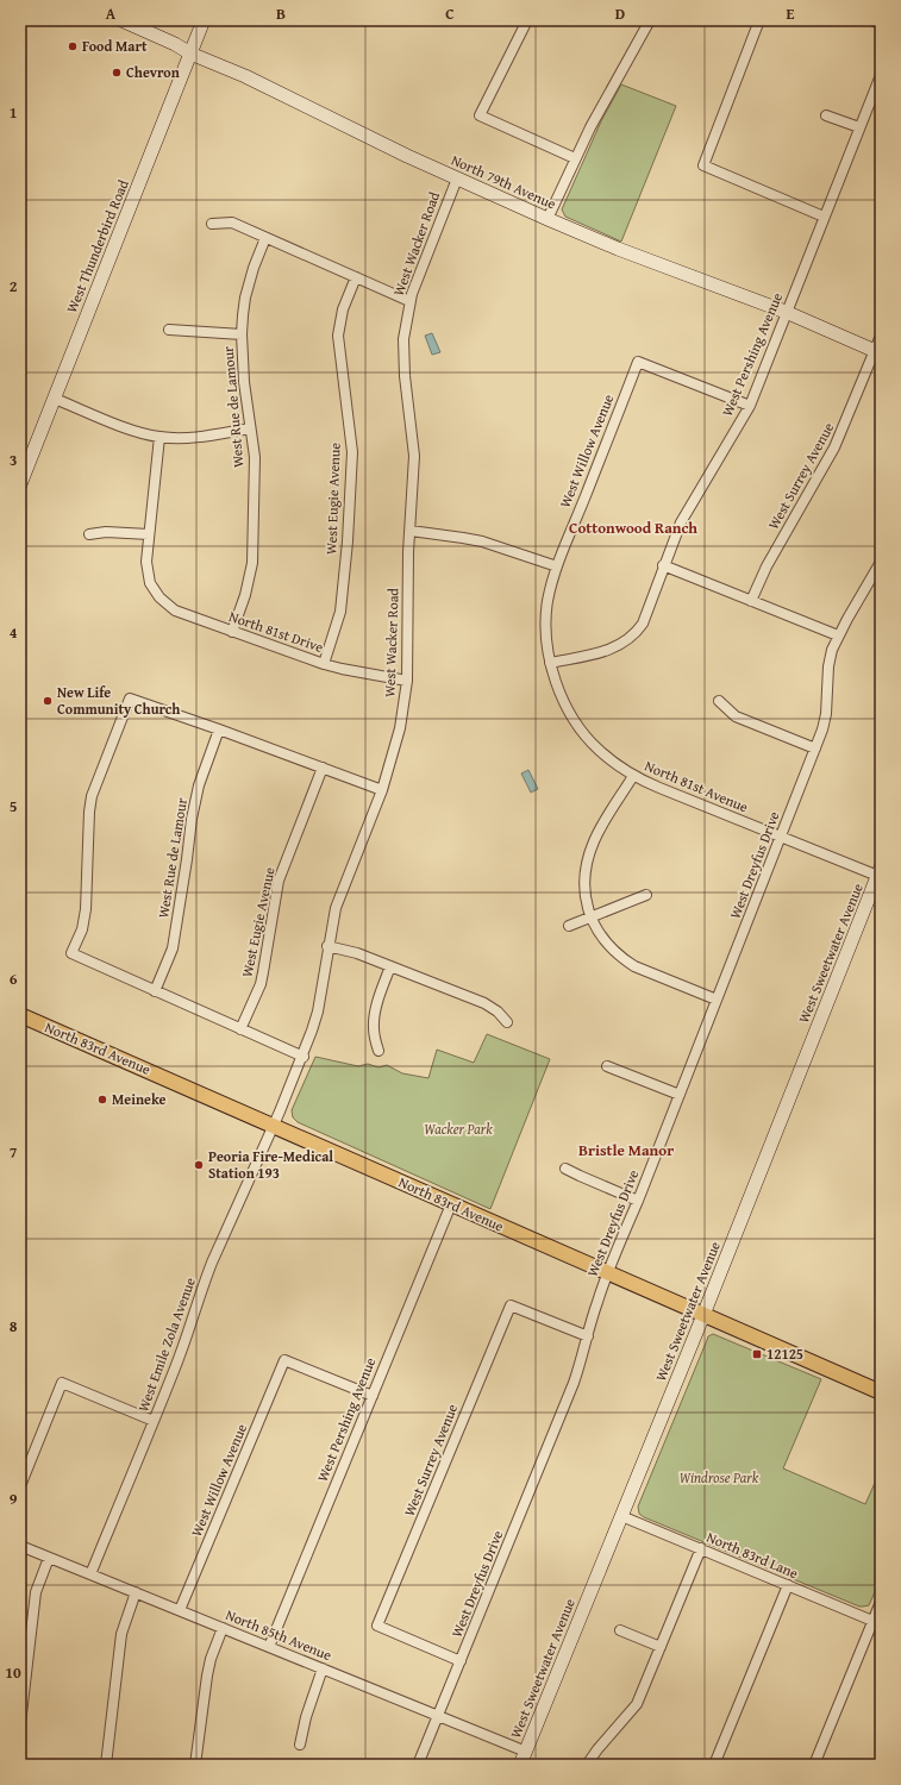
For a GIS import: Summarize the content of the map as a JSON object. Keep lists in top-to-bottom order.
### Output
{
  "streets": {
    "main road": ["North 83rd Avenue"],
    "street": [
      "North 79th Avenue",
      "West Wacker Road",
      "West Thunderbird Road",
      "West Pershing Avenue",
      "West Rue de Lamour",
      "West Willow Avenue",
      "West Surrey Avenue",
      "West Eugie Avenue",
      "North 81st Drive",
      "North 81st Avenue",
      "West Dreyfus Drive",
      "West Sweetwater Avenue",
      "West Emile Zola Avenue",
      "North 83rd Lane",
      "North 85th Avenue"
    ]
  },
  "crossings": [
    ["North 79th Avenue", "West Wacker Road"],
    ["North 79th Avenue", "West Thunderbird Road"],
    ["North 79th Avenue", "West Pershing Avenue"],
    ["North 79th Avenue", "West Surrey Avenue"],
    ["West Wacker Road", "North 81st Drive"],
    ["West Wacker Road", "North 83rd Avenue"],
    ["West Wacker Road", "West Emile Zola Avenue"],
    ["West Pershing Avenue", "West Willow Avenue"],
    ["West Pershing Avenue", "North 81st Avenue"],
    ["West Pershing Avenue", "North 83rd Avenue"],
    ["West Pershing Avenue", "North 85th Avenue"],
    ["West Rue de Lamour", "North 81st Drive"],
    ["West Willow Avenue", "North 81st Avenue"],
    ["West Willow Avenue", "North 85th Avenue"],
    ["West Surrey Avenue", "West Dreyfus Drive"],
    ["West Eugie Avenue", "North 81st Drive"],
    ["North 81st Avenue", "West Dreyfus Drive"],
    ["North 81st Avenue", "West Sweetwater Avenue"],
    ["West Dreyfus Drive", "North 83rd Avenue"],
    ["West Dreyfus Drive", "North 85th Avenue"],
    ["West Sweetwater Avenue", "North 83rd Avenue"],
    ["West Sweetwater Avenue", "North 83rd Lane"],
    ["West Sweetwater Avenue", "North 85th Avenue"],
    ["North 83rd Avenue", "West Emile Zola Avenue"],
    ["West Emile Zola Avenue", "North 85th Avenue"]
  ],
  "districts": ["Cottonwood Ranch", "Bristle Manor"],
  "parks": ["Wacker Park", "Windrose Park"],
  "places": {
    "other": [
      "Food Mart",
      "Chevron",
      "New Life Community Church",
      "Meineke",
      "Peoria Fire-Medical Station 193"
    ],
    "transit": ["12125"]
  },
  "grid": {
    "columns": [
      "A",
      "B",
      "C",
      "D",
      "E"
    ],
    "rows": [
      "1",
      "2",
      "3",
      "4",
      "5",
      "6",
      "7",
      "8",
      "9",
      "10"
    ]
  }
}
